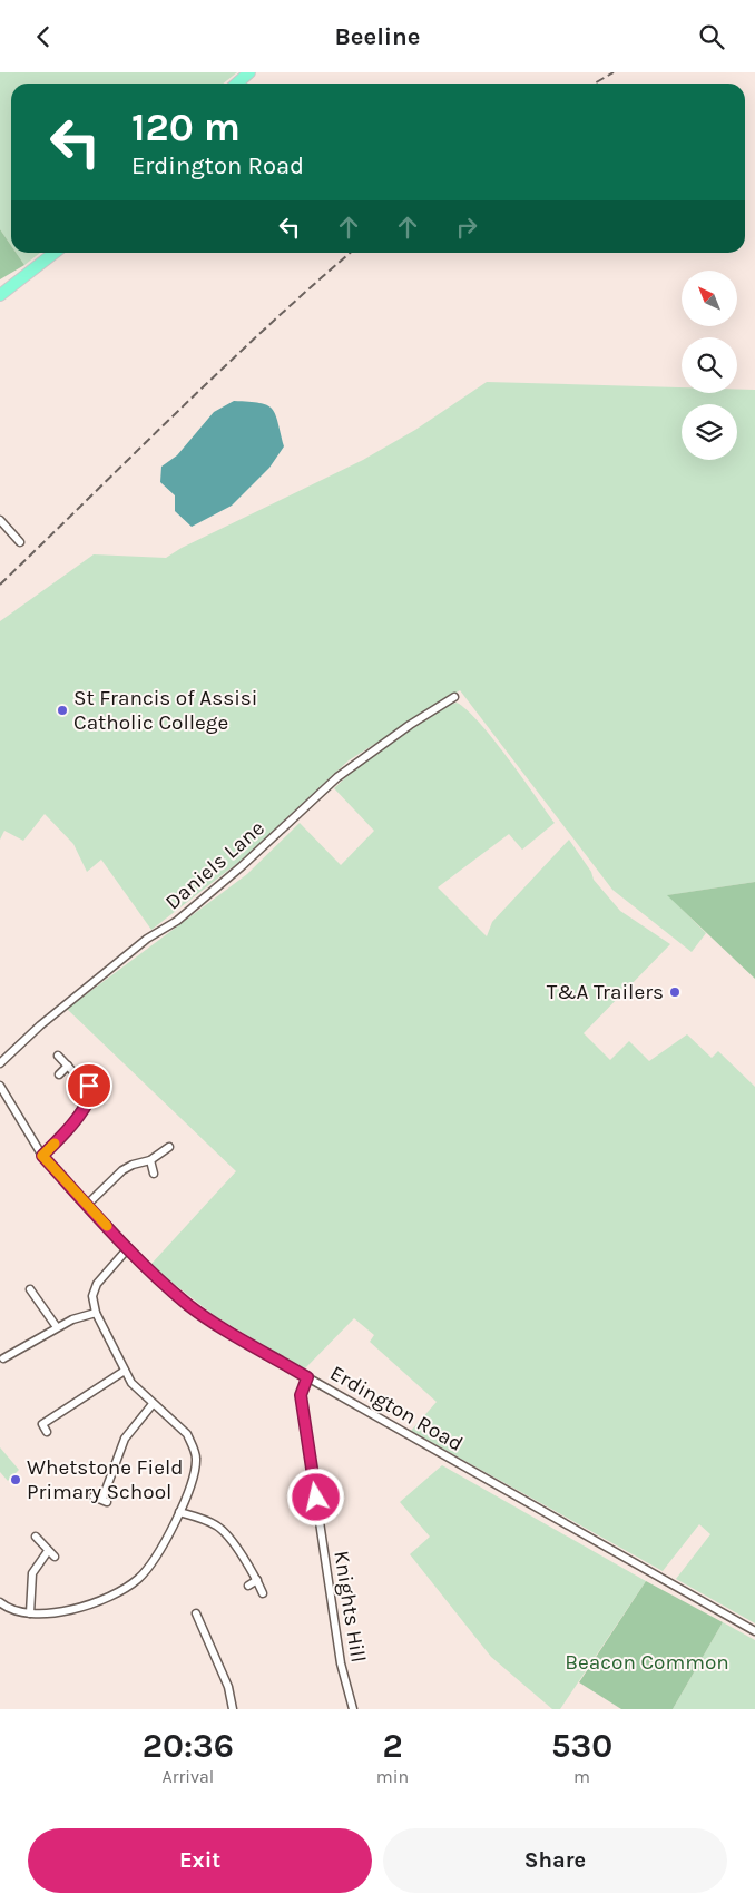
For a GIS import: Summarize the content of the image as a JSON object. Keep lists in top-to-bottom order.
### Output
{
  "streets": {
    "street": ["Daniels Lane", "Erdington Road", "Knights Hill"]
  },
  "crossings": [
    ["Erdington Road", "Knights Hill"]
  ],
  "parks": ["Beacon Common"],
  "places": ["St Francis of Assisi Catholic College", "T&A Trailers", "Whetstone Field Primary School"],
  "north": "top left",
  "page": {
    "header": "Beeline",
    "turn": ["120 m", "Erdington Road"],
    "eta": [
      "20:36",
      "Arrival",
      "2",
      "min",
      "530",
      "m"
    ],
    "buttons": ["Exit", "Share"]
  }
}
